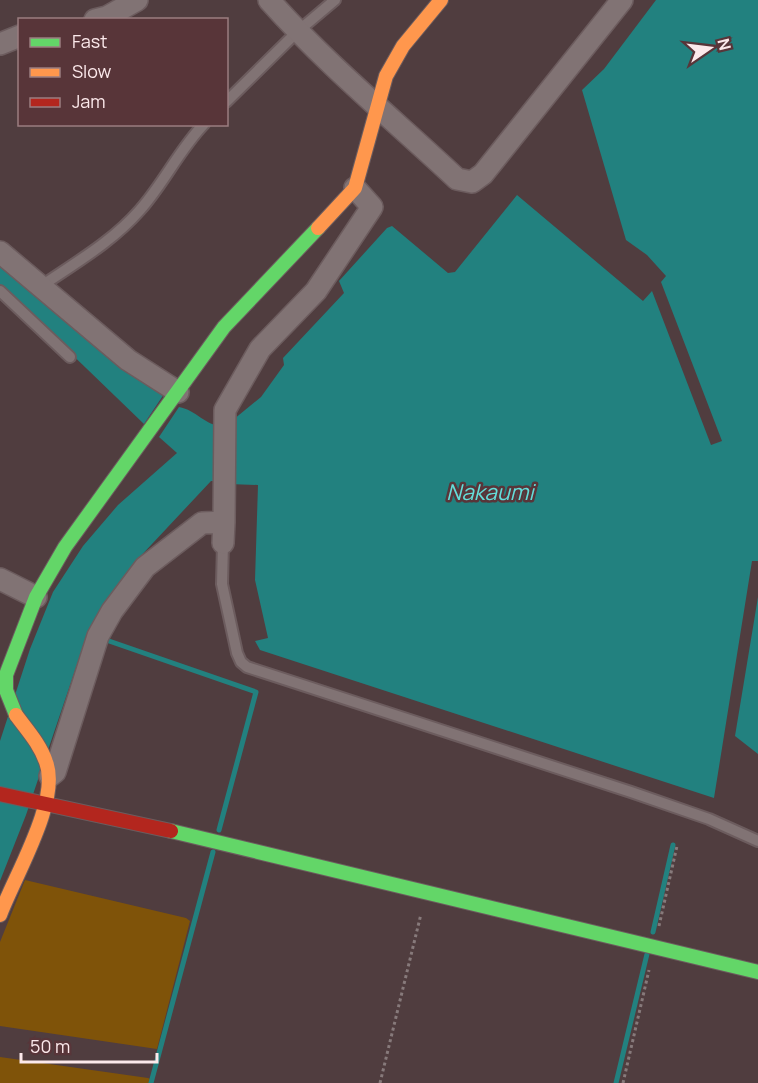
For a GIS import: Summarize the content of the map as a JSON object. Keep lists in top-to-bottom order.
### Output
{
  "water": ["Nakaumi"],
  "legend": ["Fast", "Slow", "Jam"],
  "scale_bar": "50 m",
  "north": "right"
}
